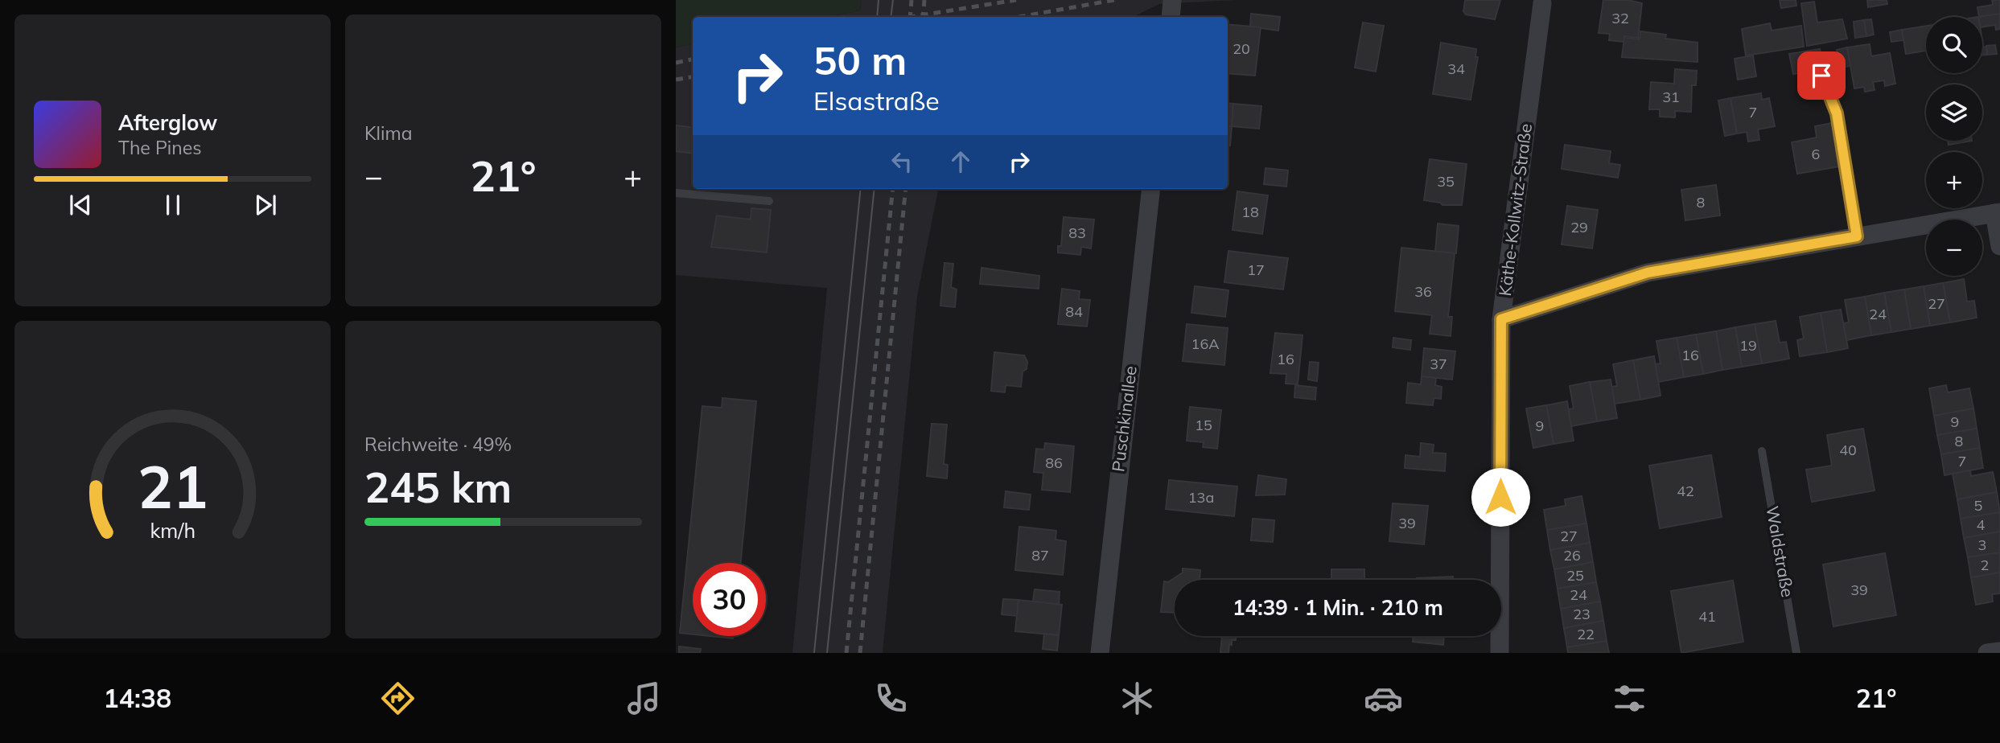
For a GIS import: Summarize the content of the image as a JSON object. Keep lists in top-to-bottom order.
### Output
{
  "streets": {
    "street": ["Käthe-Kollwitz-Straße", "Puschkinallee"],
    "lane": ["Waldstraße"]
  },
  "house_numbers": [
    "32",
    "20",
    "34",
    "31",
    "7",
    "6",
    "35",
    "8",
    "18",
    "29",
    "83",
    "17",
    "36",
    "27",
    "84",
    "24",
    "16A",
    "19",
    "16",
    "16",
    "37",
    "9",
    "15",
    "9",
    "8",
    "40",
    "7",
    "86",
    "42",
    "13a",
    "5",
    "39",
    "4",
    "27",
    "3",
    "87",
    "26",
    "2",
    "25",
    "39",
    "24",
    "23",
    "41",
    "22"
  ],
  "page": {
    "tile": [
      "Klima",
      ["Reichweite · 49%", "245 km"]
    ],
    "map_buttons": ["+", "−"],
    "turn": ["50 m", "Elsastraße"],
    "song": ["Afterglow", "The Pines"],
    "heat": ["−", "21°", "+"],
    "limit": "30",
    "trip": "14:39 · 1 Min. · 210 m",
    "tabs": ["14:38", "21°"],
    "gauge": ["21", "km/h"]
  }
}
